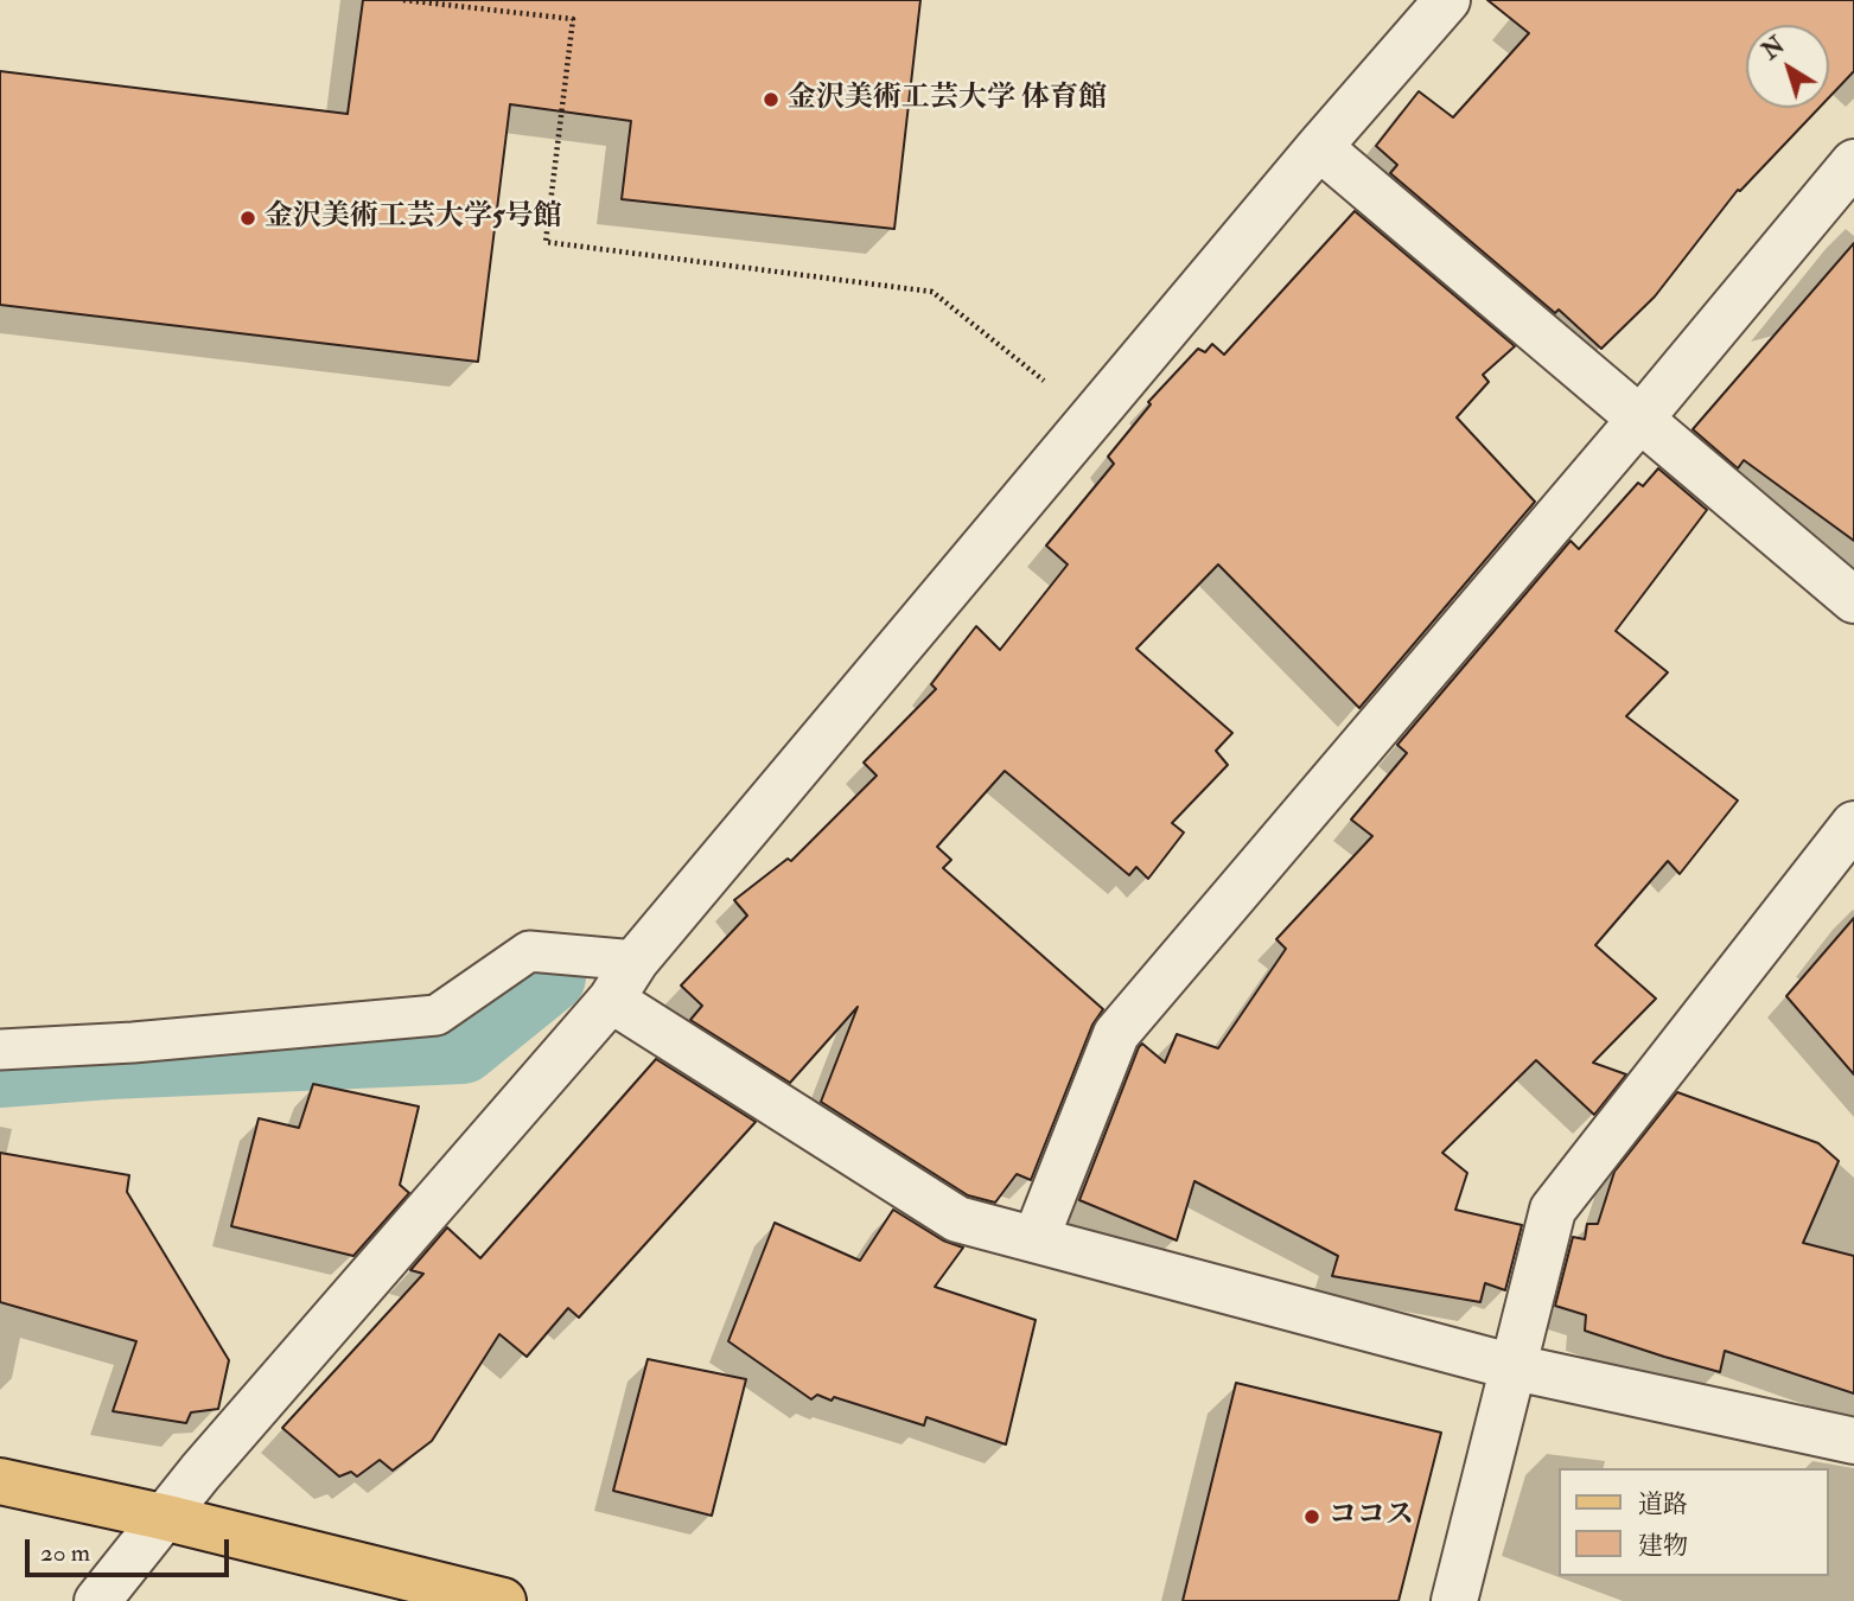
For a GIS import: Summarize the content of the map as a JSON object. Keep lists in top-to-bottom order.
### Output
{
  "places": ["金沢美術工芸大学 体育館", "金沢美術工芸大学5号館", "ココス"],
  "legend": ["道路", "建物"],
  "scale_bar": "20 m",
  "north": "top left"
}
